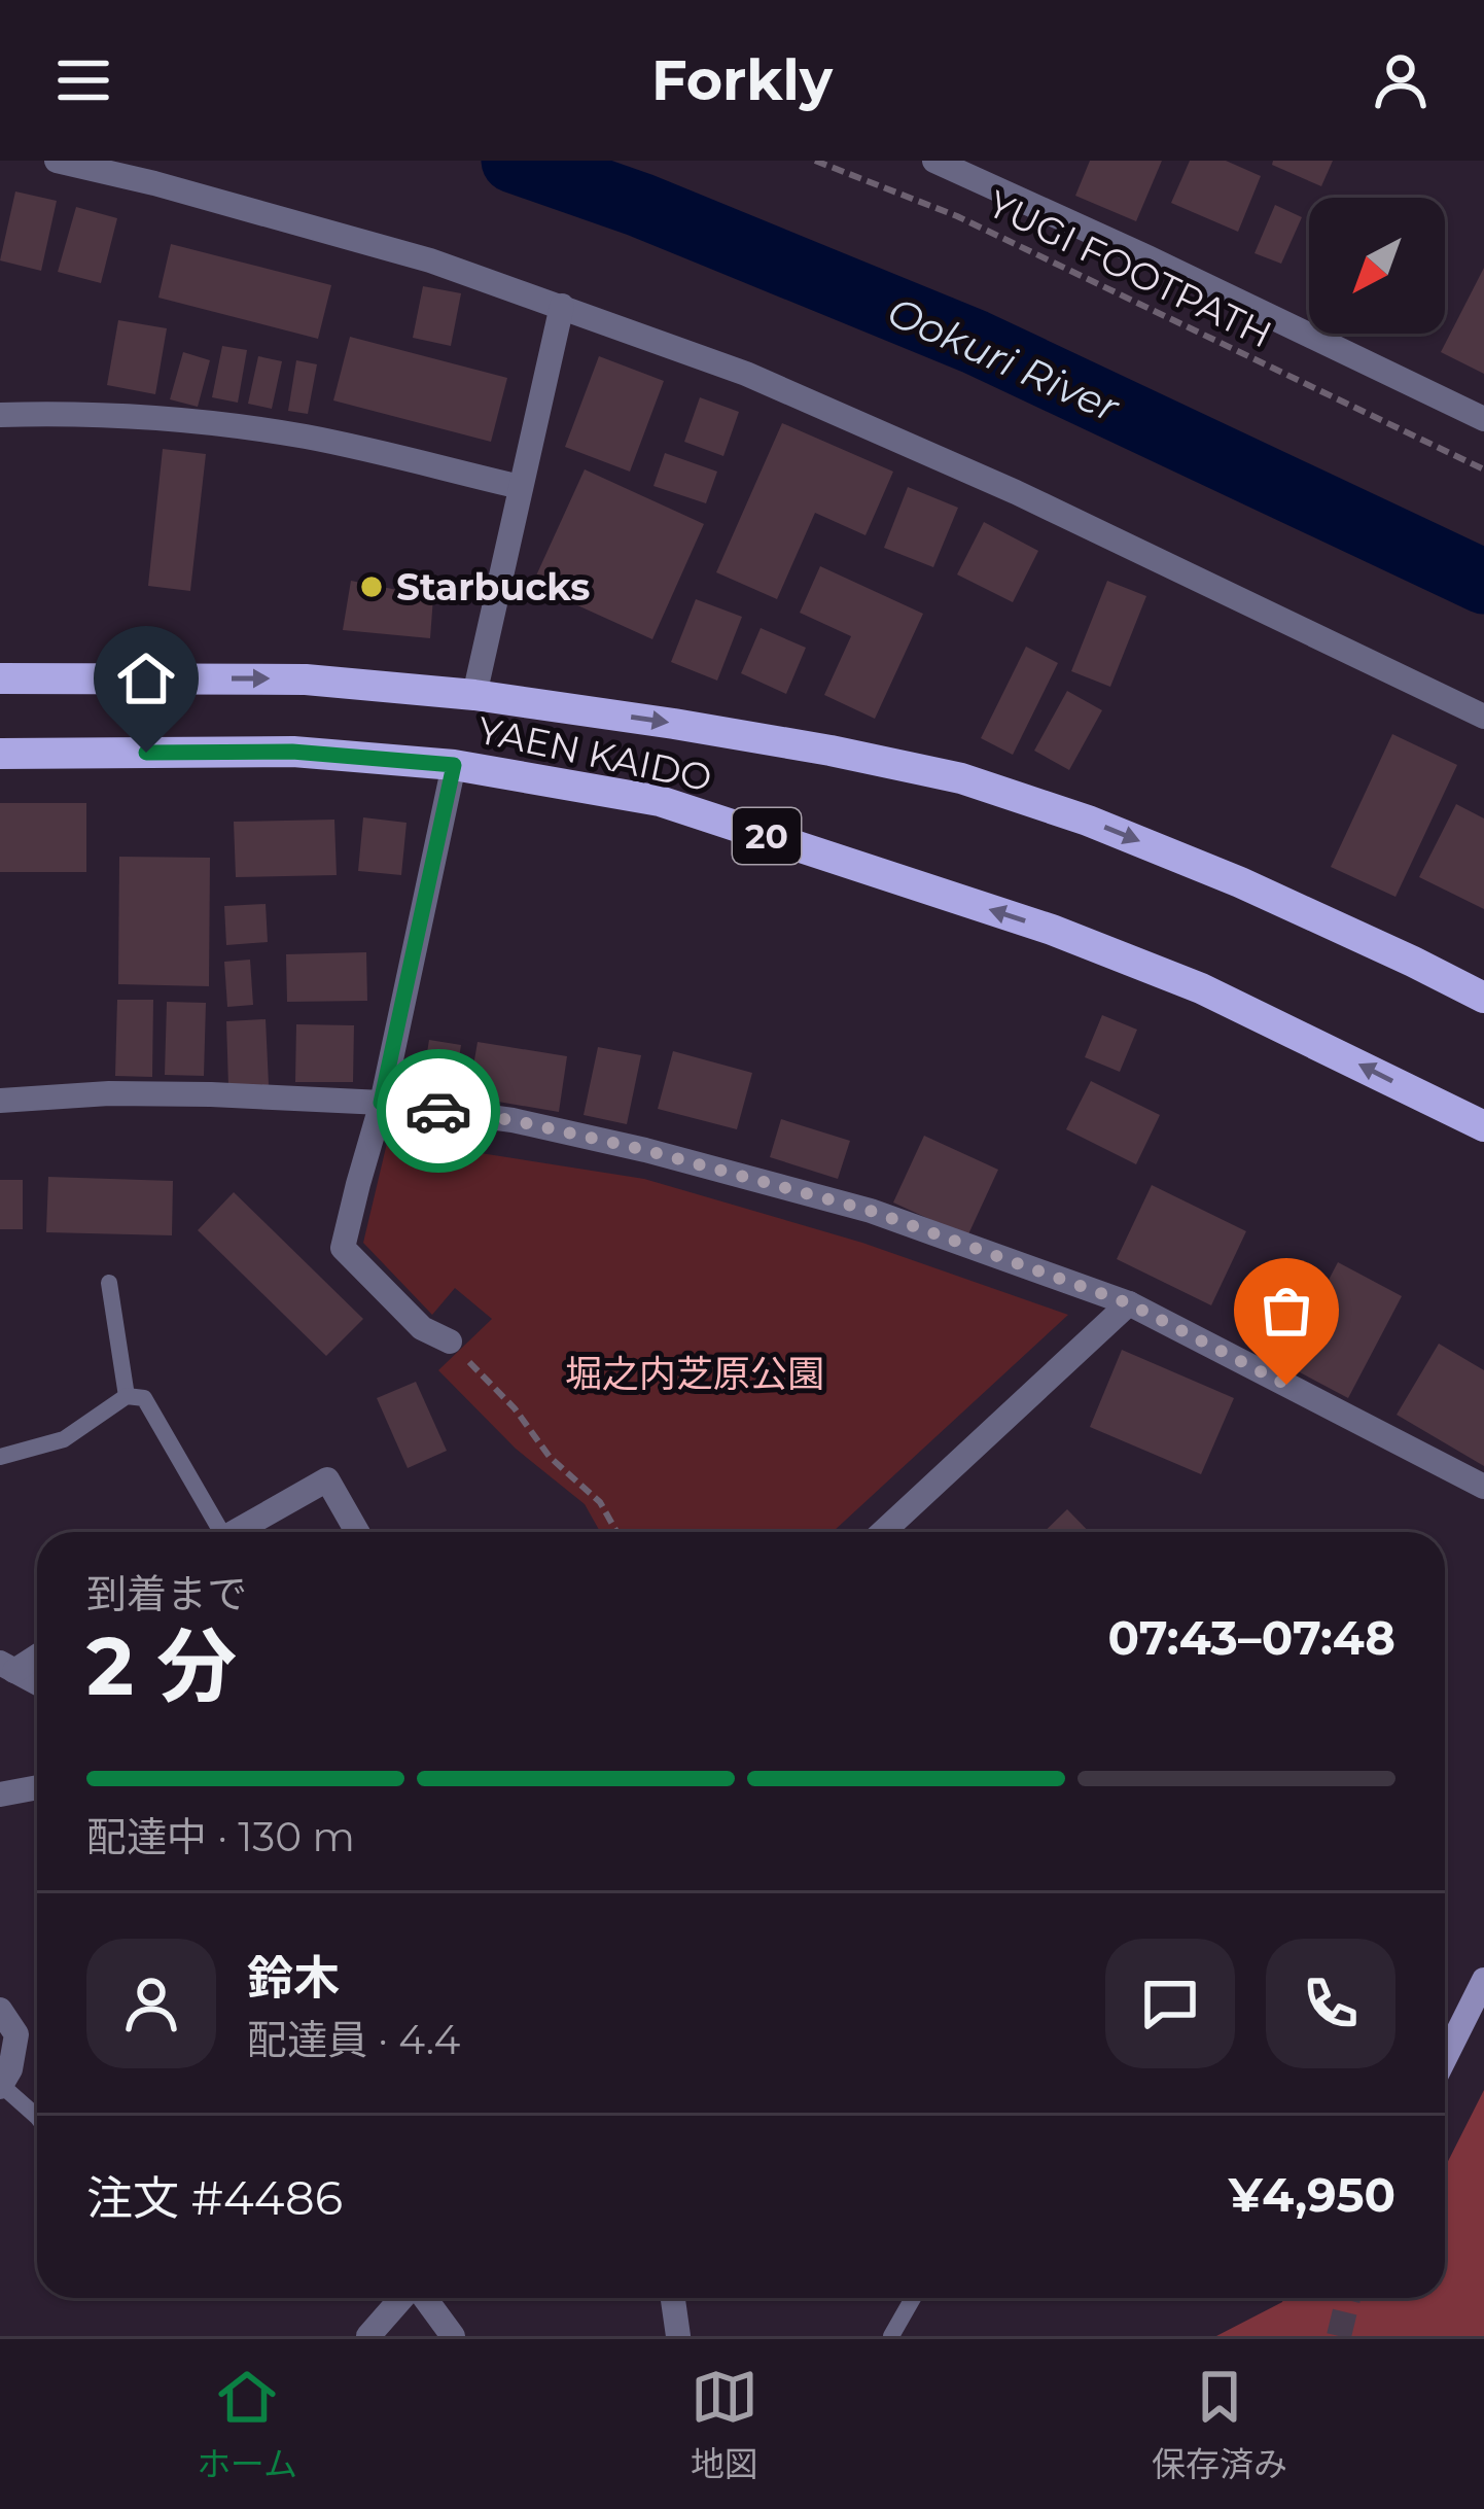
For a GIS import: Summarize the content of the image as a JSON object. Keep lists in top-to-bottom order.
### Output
{
  "streets": {
    "main road": ["YAEN KAIDO", "20"],
    "path": ["YUGI FOOTPATH"]
  },
  "water": ["Ookuri River"],
  "parks": ["堀之内芝原公園"],
  "places": ["Starbucks"],
  "north": "bottom left",
  "page": {
    "header": "Forkly",
    "heading": ["2 分", "到着まで", "07:43–07:48"],
    "panel": [
      "鈴木",
      "配達員 · 4.4",
      "注文 #4486",
      "¥4,950"
    ],
    "bar": "配達中 · 130 m",
    "tabs": ["ホーム", "地図", "保存済み"]
  }
}
